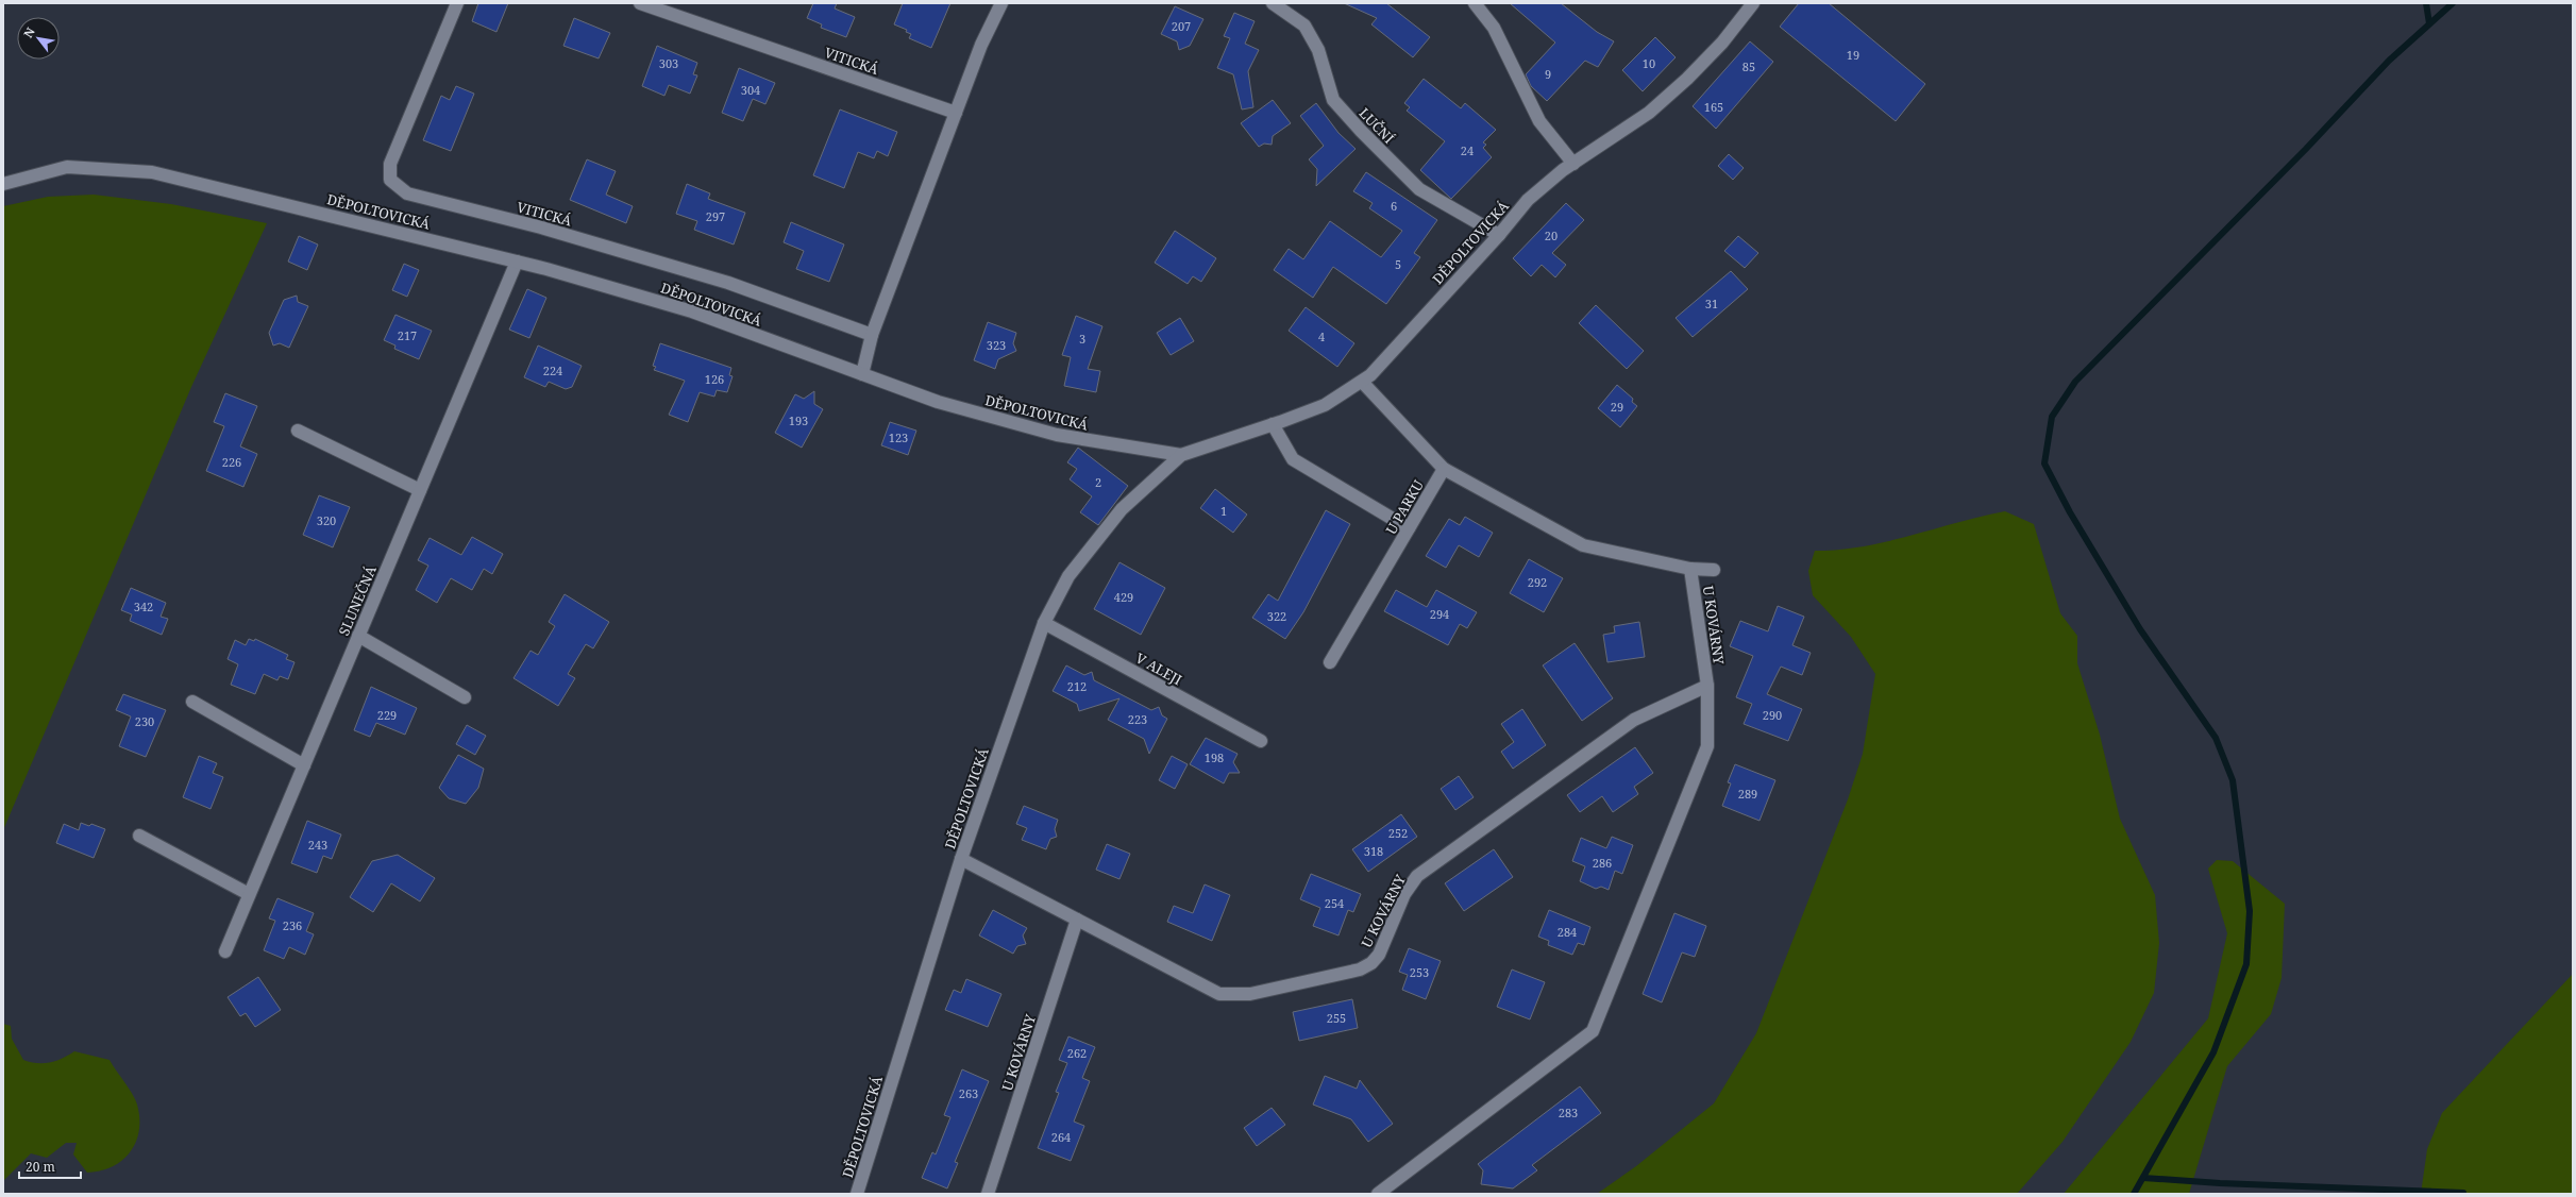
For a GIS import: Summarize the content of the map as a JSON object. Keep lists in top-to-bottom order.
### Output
{
  "streets": {
    "street": [
      "VITICKÁ",
      "LUČNÍ",
      "DĚPOLTOVICKÁ",
      "U PARKU",
      "SLUNEČNÁ",
      "U KOVÁRNY",
      "V ALEJI"
    ]
  },
  "crossings": [
    ["LUČNÍ", "DĚPOLTOVICKÁ"],
    ["DĚPOLTOVICKÁ", "SLUNEČNÁ"],
    ["DĚPOLTOVICKÁ", "U KOVÁRNY"],
    ["DĚPOLTOVICKÁ", "V ALEJI"]
  ],
  "house_numbers": [
    "207",
    "19",
    "303",
    "10",
    "85",
    "9",
    "304",
    "165",
    "24",
    "6",
    "297",
    "20",
    "5",
    "31",
    "217",
    "4",
    "3",
    "323",
    "224",
    "126",
    "29",
    "193",
    "123",
    "226",
    "2",
    "1",
    "320",
    "292",
    "429",
    "342",
    "294",
    "322",
    "212",
    "229",
    "290",
    "223",
    "230",
    "198",
    "289",
    "252",
    "243",
    "318",
    "286",
    "254",
    "236",
    "284",
    "253",
    "255",
    "262",
    "263",
    "283",
    "264"
  ],
  "scale_bar": "20 m",
  "north": "top left"
}
